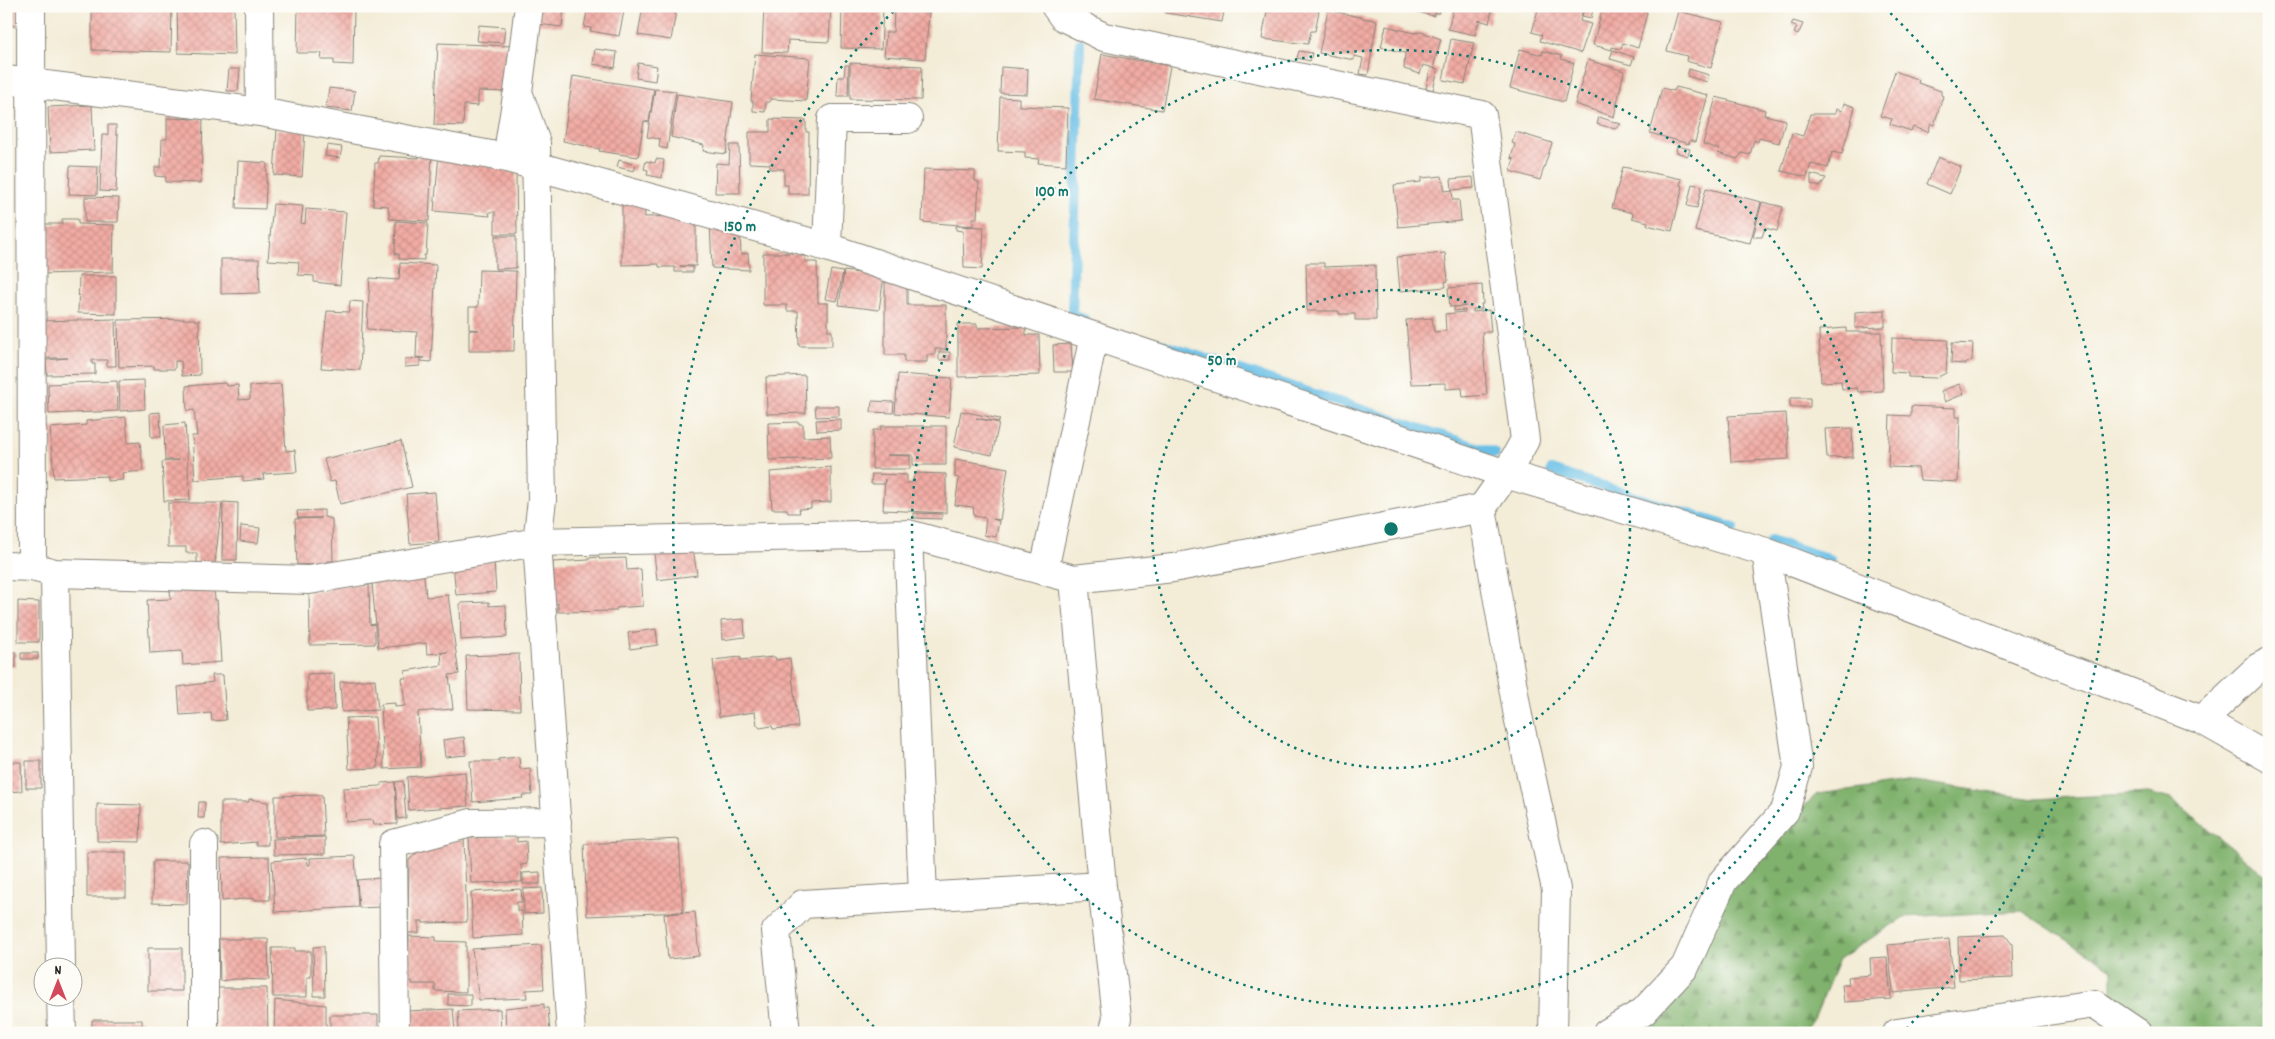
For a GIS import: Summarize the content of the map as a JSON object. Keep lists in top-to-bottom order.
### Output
{
  "north": "top",
  "rings": ["100 m", "150 m", "50 m"]
}
